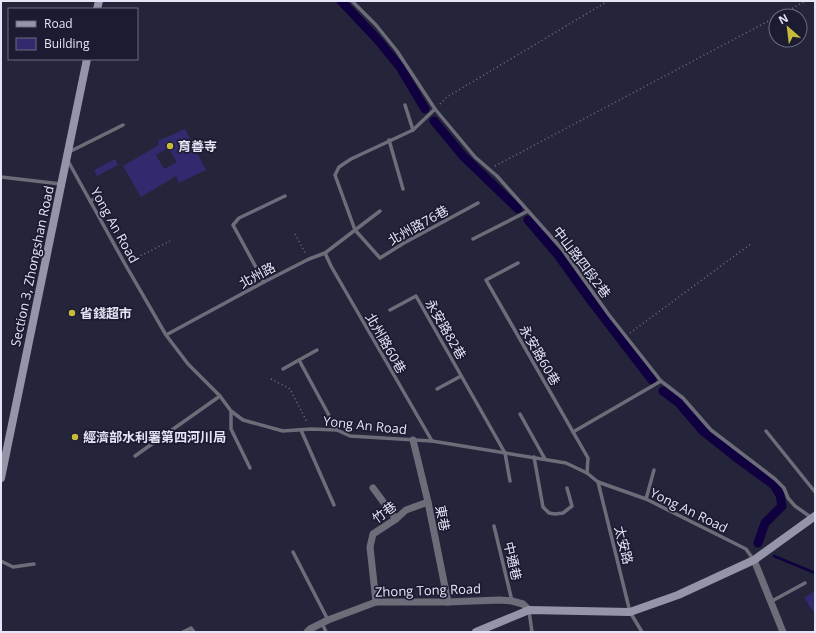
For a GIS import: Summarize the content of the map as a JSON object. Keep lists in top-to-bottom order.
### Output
{
  "streets": {
    "street": [
      "Section 3, Zhongshan Road",
      "竹巷",
      "東巷",
      "Zhong Tong Road"
    ],
    "lane": [
      "Yong An Road",
      "北州路76巷",
      "中山路四段2巷",
      "北州路",
      "永安路82巷",
      "北州路60巷",
      "永安路60巷",
      "太安路",
      "中通巷"
    ]
  },
  "crossings": [
    ["Yong An Road", "Section 3, Zhongshan Road"],
    ["Yong An Road", "北州路"],
    ["Yong An Road", "永安路82巷"],
    ["Yong An Road", "北州路60巷"],
    ["Yong An Road", "永安路60巷"],
    ["Yong An Road", "東巷"],
    ["Yong An Road", "太安路"],
    ["北州路76巷", "北州路"],
    ["北州路", "北州路60巷"],
    ["竹巷", "東巷"],
    ["竹巷", "Zhong Tong Road"],
    ["東巷", "Zhong Tong Road"],
    ["中通巷", "Zhong Tong Road"]
  ],
  "places": ["育善寺", "省錢超市", "經濟部水利署第四河川局"],
  "legend": ["Road", "Building"],
  "north": "top left"
}
